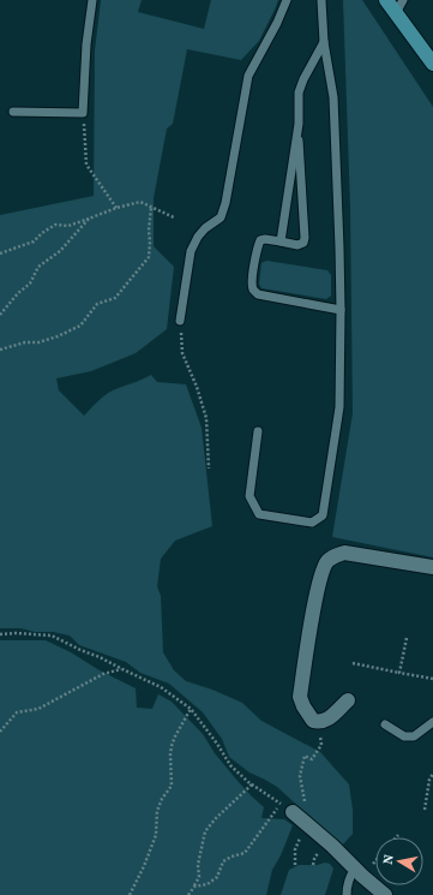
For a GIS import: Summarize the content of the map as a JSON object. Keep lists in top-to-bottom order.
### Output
{
  "north": "left"
}
